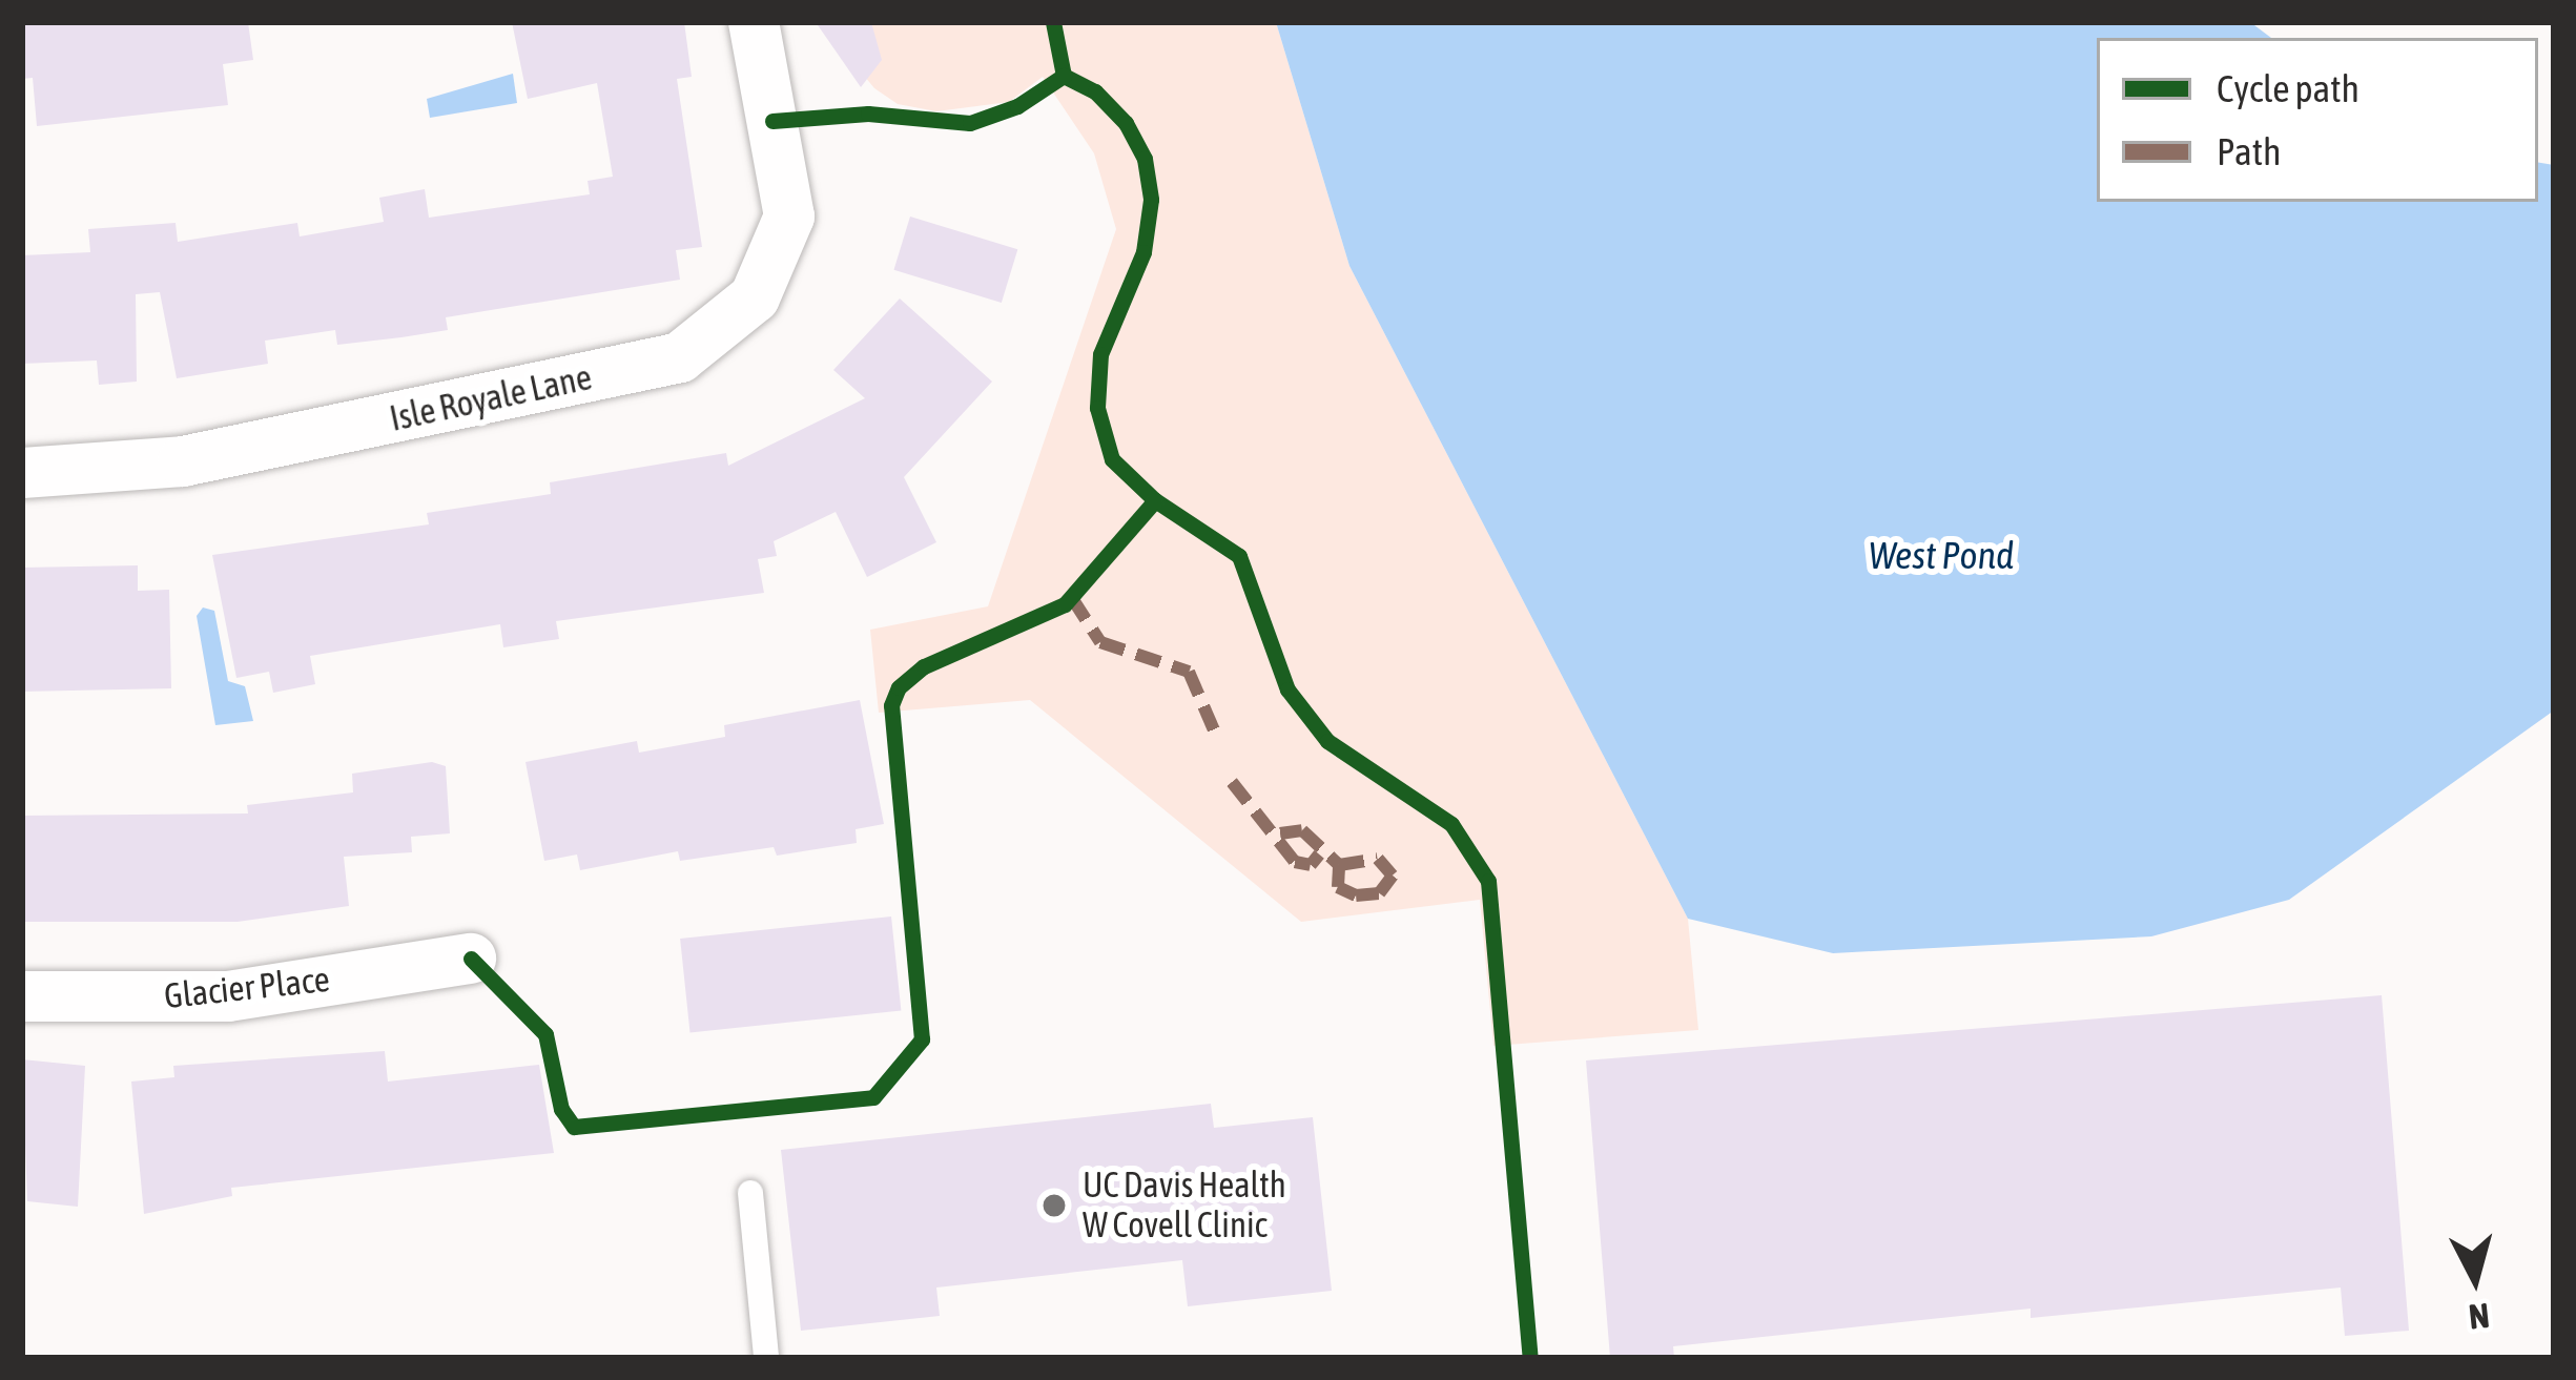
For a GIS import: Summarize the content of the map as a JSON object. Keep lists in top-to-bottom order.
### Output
{
  "streets": {
    "street": ["Isle Royale Lane", "Glacier Place"]
  },
  "water": ["West Pond"],
  "places": ["UC Davis Health W Covell Clinic"],
  "legend": ["Cycle path", "Path"],
  "north": "bottom"
}
